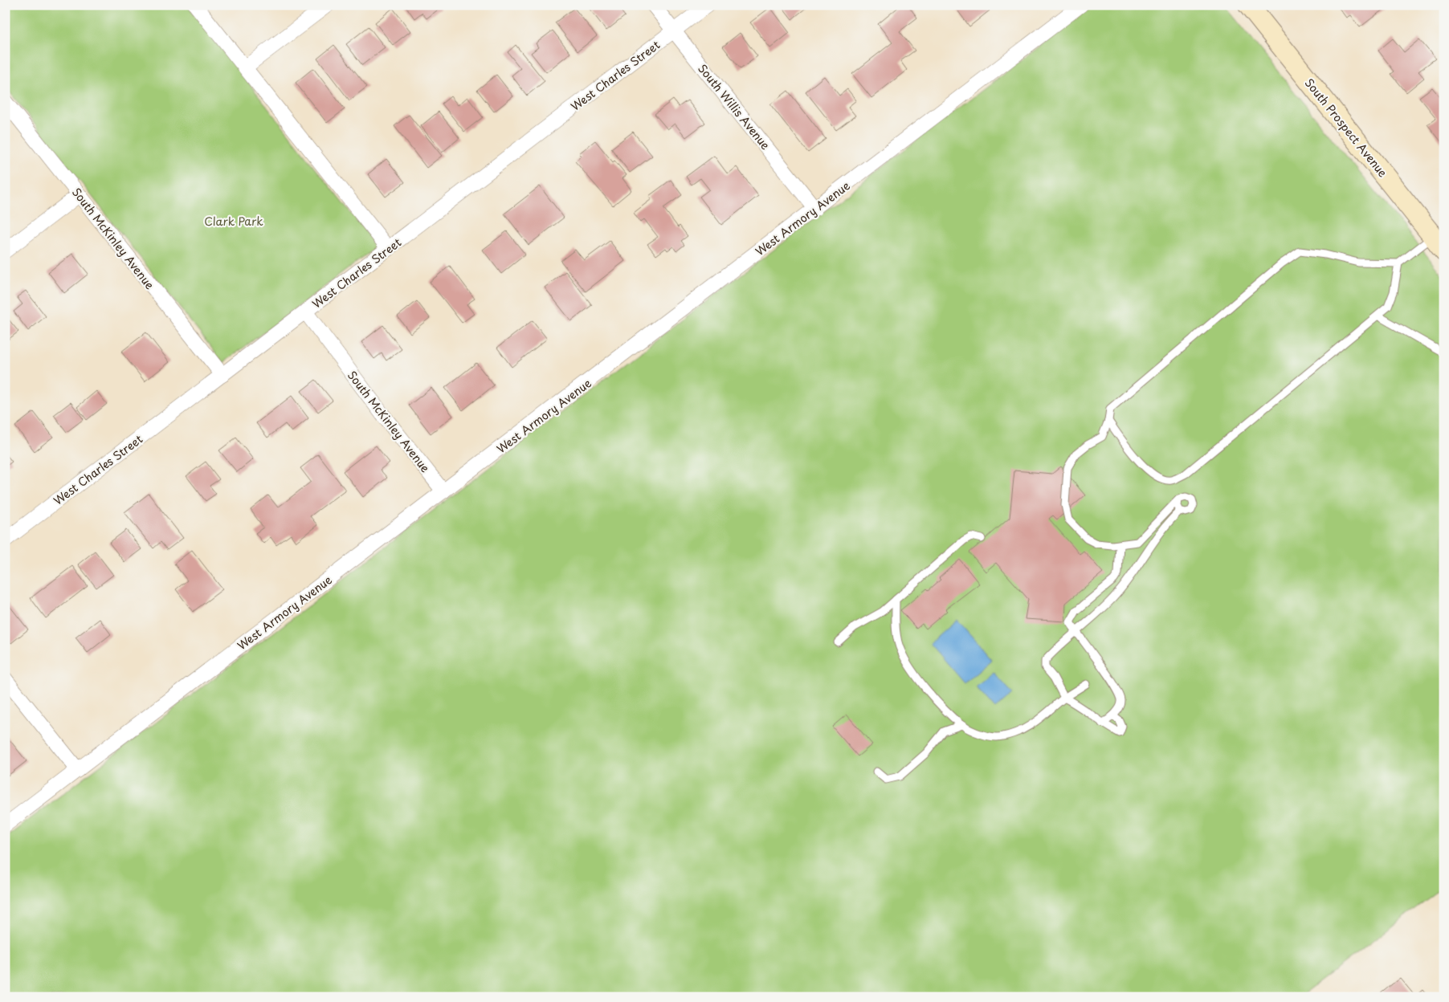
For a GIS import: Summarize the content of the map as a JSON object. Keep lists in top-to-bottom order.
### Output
{
  "streets": {
    "main road": ["South Prospect Avenue"],
    "street": [
      "West Charles Street",
      "South Willis Avenue",
      "West Armory Avenue",
      "South McKinley Avenue"
    ]
  },
  "crossings": [
    ["West Charles Street", "South Willis Avenue"],
    ["West Charles Street", "South McKinley Avenue"],
    ["South Willis Avenue", "West Armory Avenue"],
    ["West Armory Avenue", "South McKinley Avenue"]
  ],
  "parks": ["Clark Park"]
}
